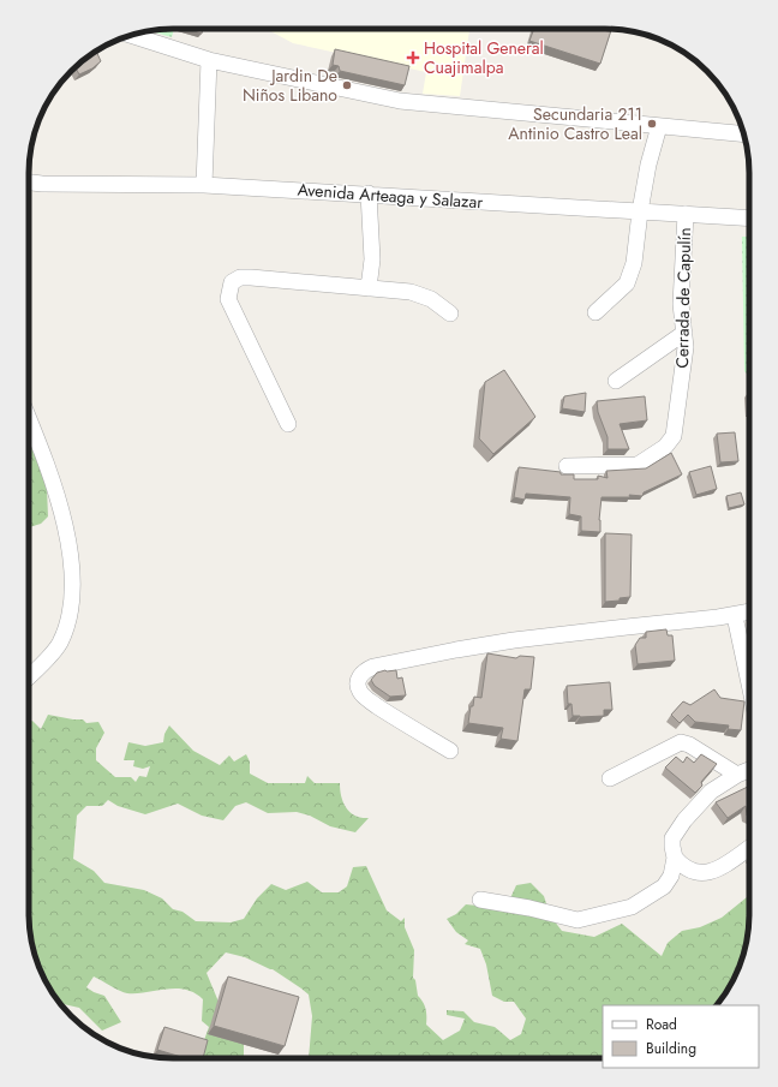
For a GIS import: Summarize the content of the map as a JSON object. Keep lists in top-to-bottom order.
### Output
{
  "streets": {
    "street": ["Avenida Arteaga y Salazar", "Cerrada de Capulín"]
  },
  "crossings": [
    ["Avenida Arteaga y Salazar", "Cerrada de Capulín"]
  ],
  "places": {
    "health": ["Hospital General Cuajimalpa"],
    "other": ["Jardin De Niños Libano", "Secundaria 211 Antinio Castro Leal"]
  },
  "legend": ["Road", "Building"]
}
